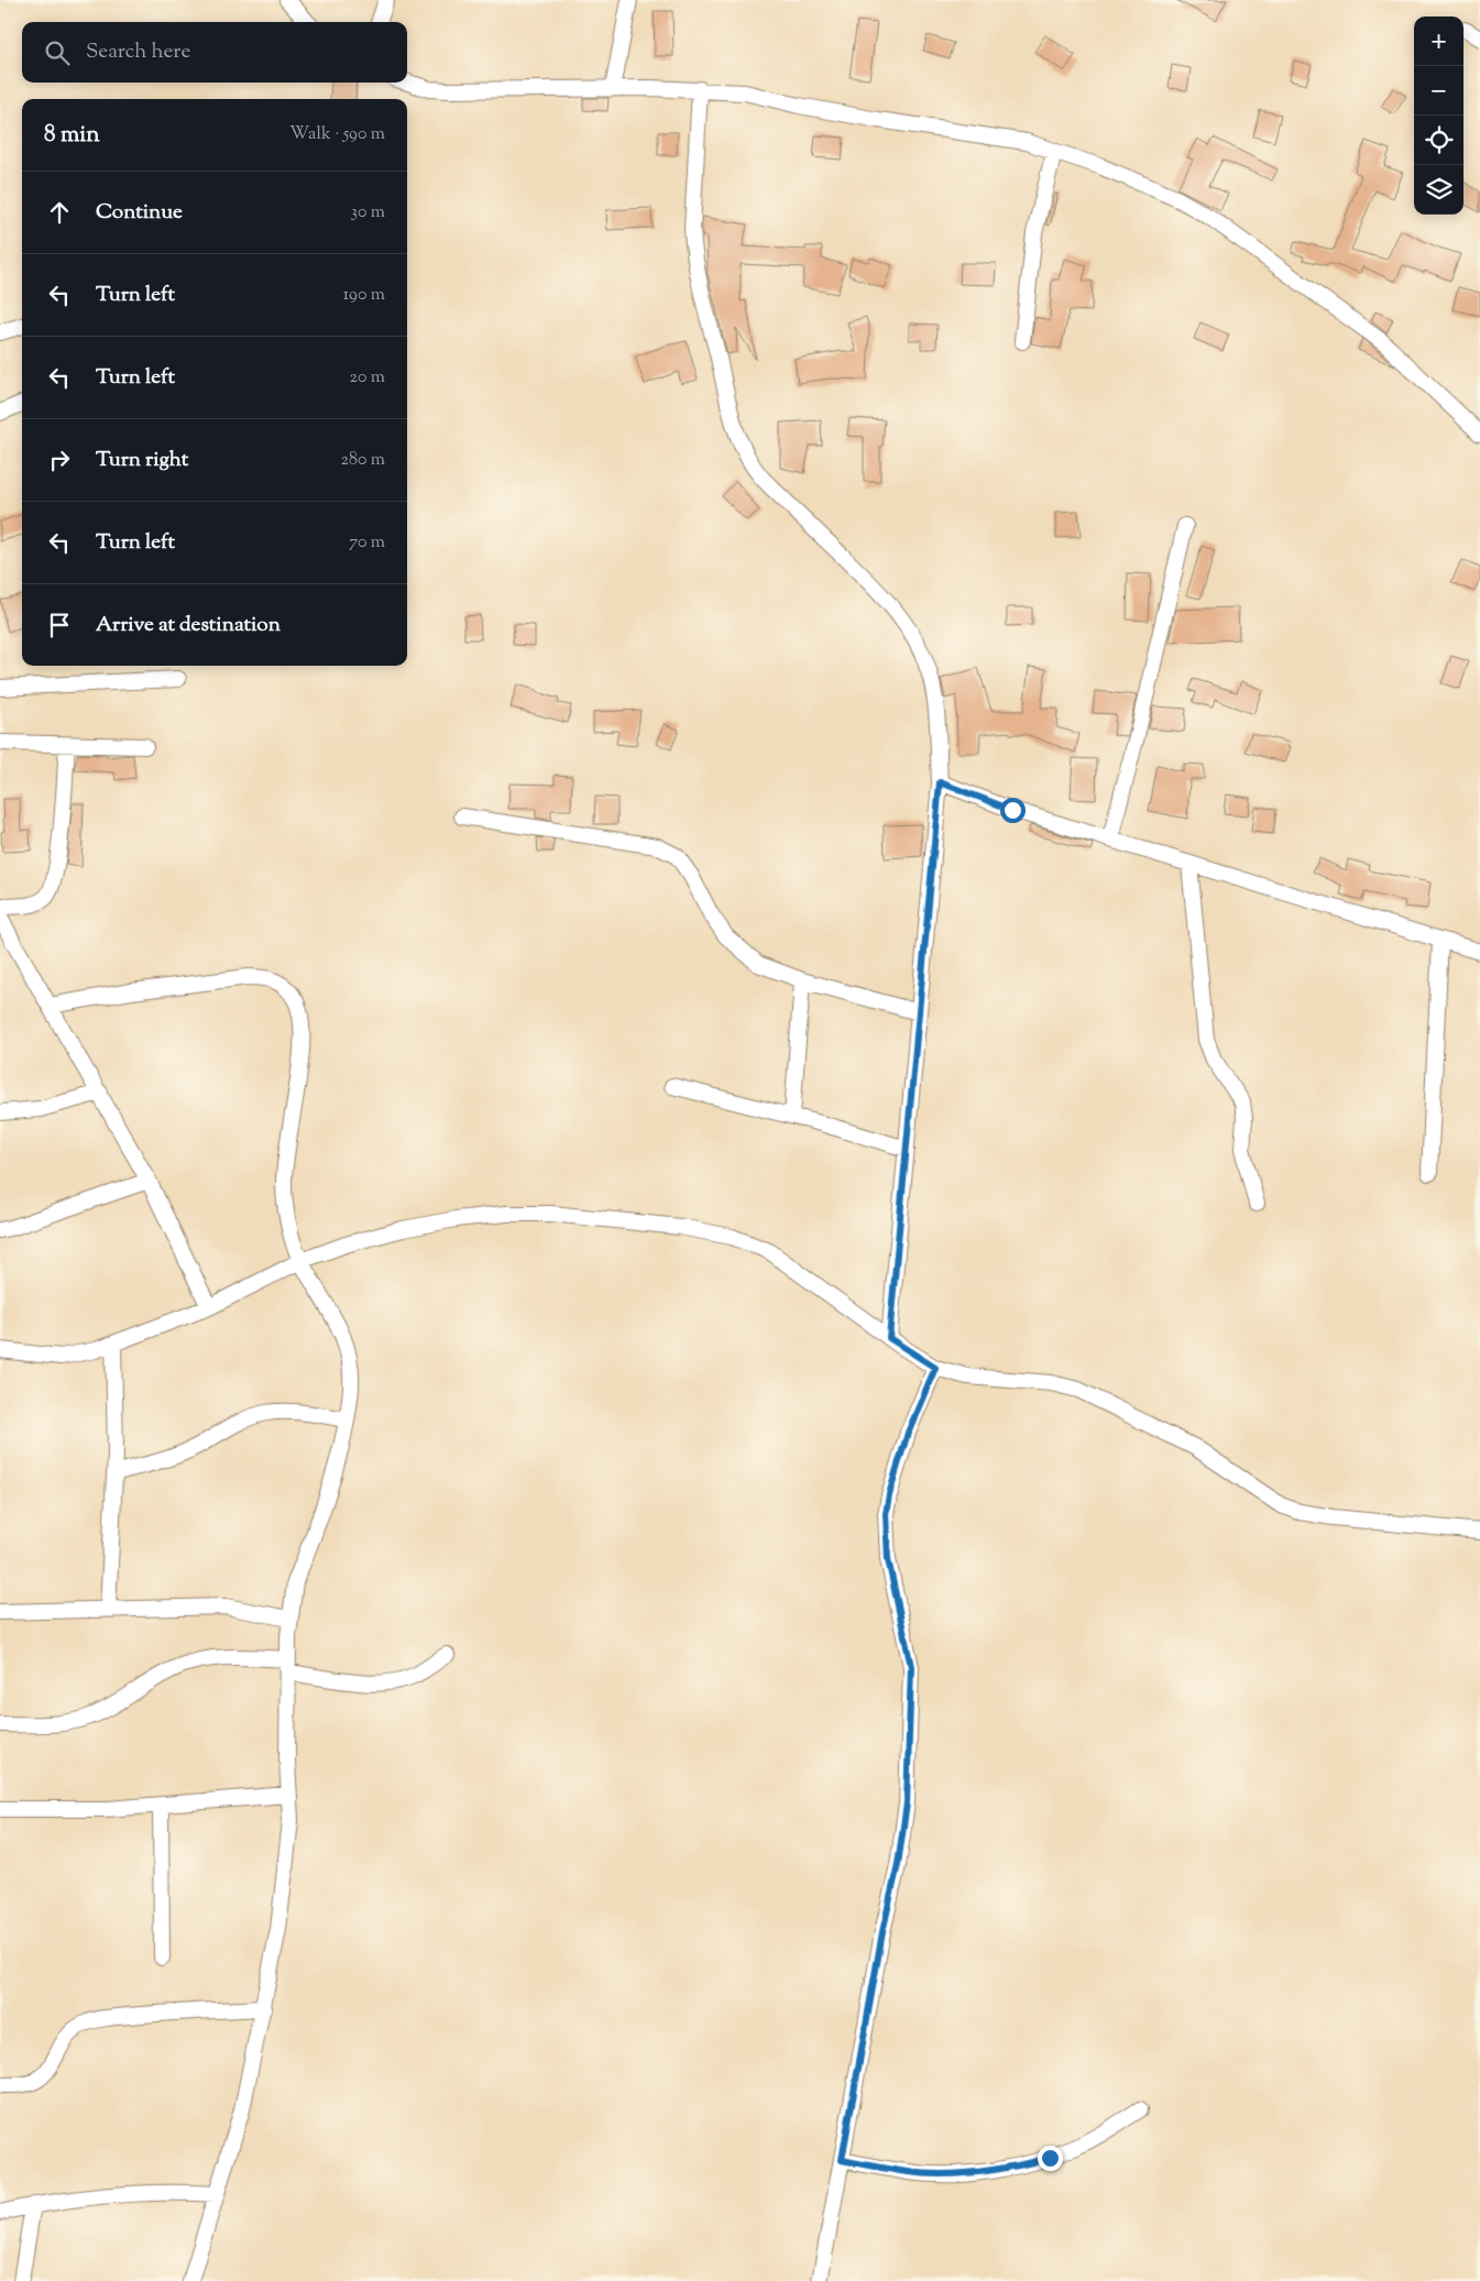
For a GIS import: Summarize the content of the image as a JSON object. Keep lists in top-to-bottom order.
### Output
{
  "page": {
    "map_buttons": ["+", "−"],
    "search": "Search here",
    "heading": ["8 min", "Walk · 590 m"],
    "list": [
      ["Continue", "30 m"],
      ["Turn left", "190 m"],
      ["Turn left", "20 m"],
      ["Turn right", "280 m"],
      ["Turn left", "70 m"],
      "Arrive at destination"
    ]
  }
}
